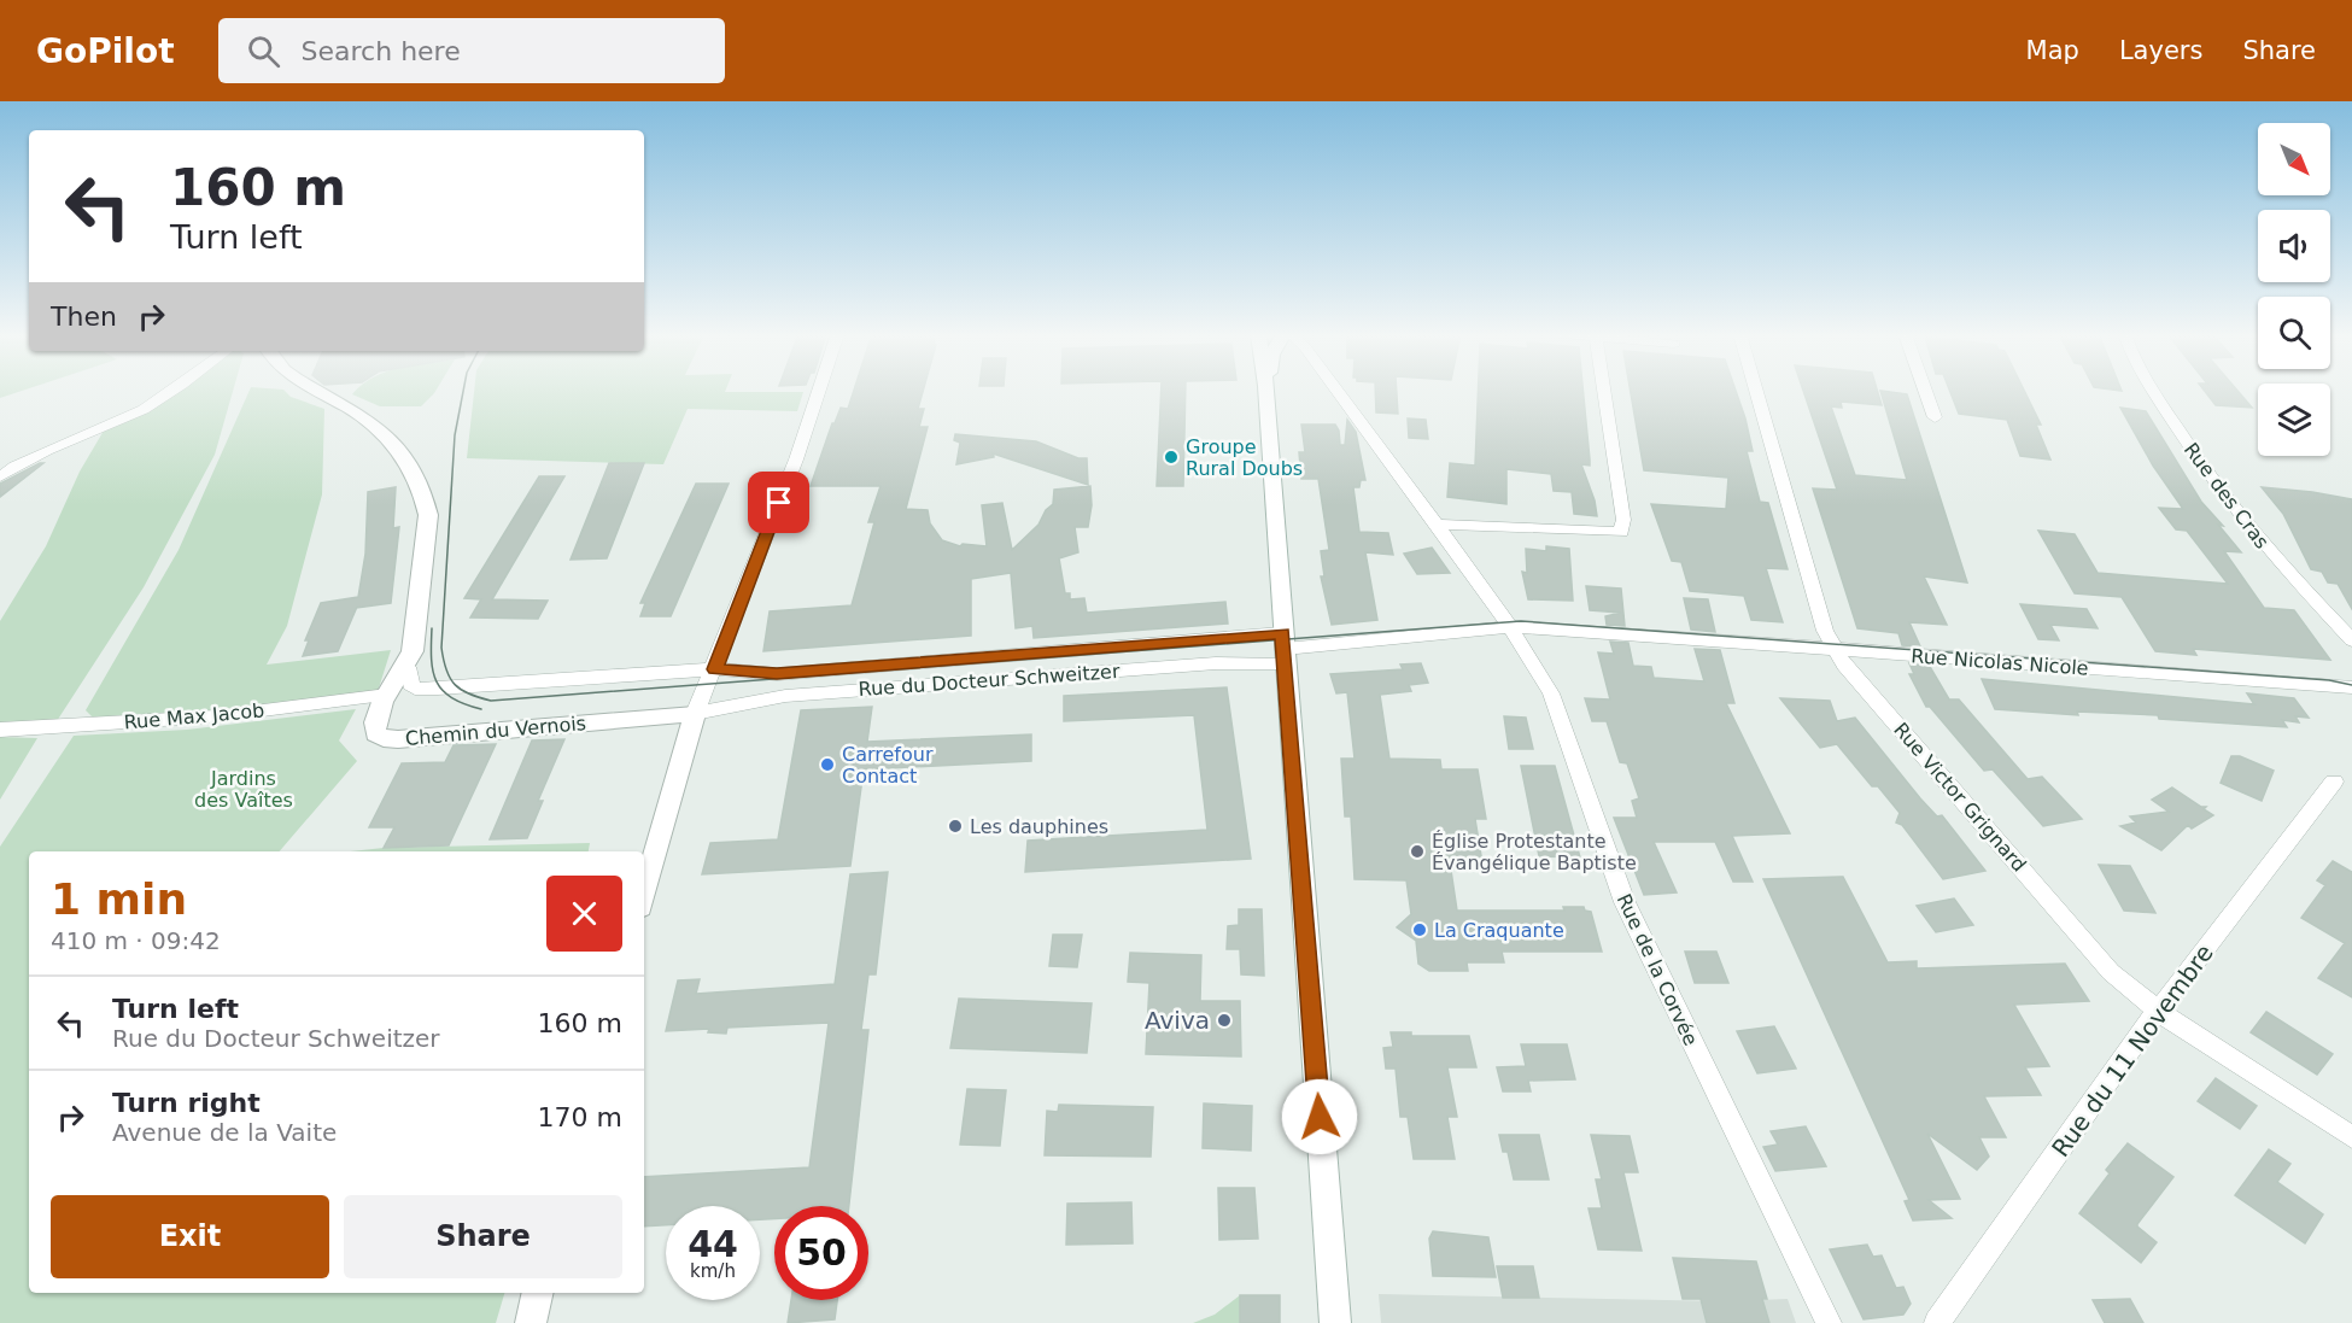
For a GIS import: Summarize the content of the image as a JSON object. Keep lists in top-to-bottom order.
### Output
{
  "streets": {
    "street": [
      "Rue des Cras",
      "Rue Nicolas Nicole",
      "Rue du Docteur Schweitzer",
      "Rue Max Jacob",
      "Chemin du Vernois",
      "Rue Victor Grignard",
      "Rue de la Corvée",
      "Rue du 11 Novembre"
    ]
  },
  "crossings": [
    ["Rue Nicolas Nicole", "Rue du Docteur Schweitzer"],
    ["Rue Nicolas Nicole", "Rue Victor Grignard"],
    ["Rue Nicolas Nicole", "Rue de la Corvée"],
    ["Rue du Docteur Schweitzer", "Chemin du Vernois"],
    ["Rue Max Jacob", "Chemin du Vernois"],
    ["Rue Victor Grignard", "Rue du 11 Novembre"]
  ],
  "parks": ["Jardins des Vaîtes"],
  "places": [
    "Groupe Rural Doubs",
    "Carrefour Contact",
    "Les dauphines",
    "Église Protestante Évangélique Baptiste",
    "La Craquante",
    "Aviva"
  ],
  "north": "bottom right",
  "page": {
    "header": "GoPilot",
    "search": "Search here",
    "nav": ["Map", "Layers", "Share"],
    "turn": ["160 m", "Turn left"],
    "then": "Then",
    "heading": ["1 min", "410 m · 09:42"],
    "list": [
      {
        "name": "Turn left",
        "note": "Rue du Docteur Schweitzer",
        "value": "160 m"
      },
      {
        "name": "Turn right",
        "note": "Avenue de la Vaite",
        "value": "170 m"
      }
    ],
    "buttons": ["Exit", "Share"],
    "speed": "44 km/h",
    "limit": "50"
  }
}
